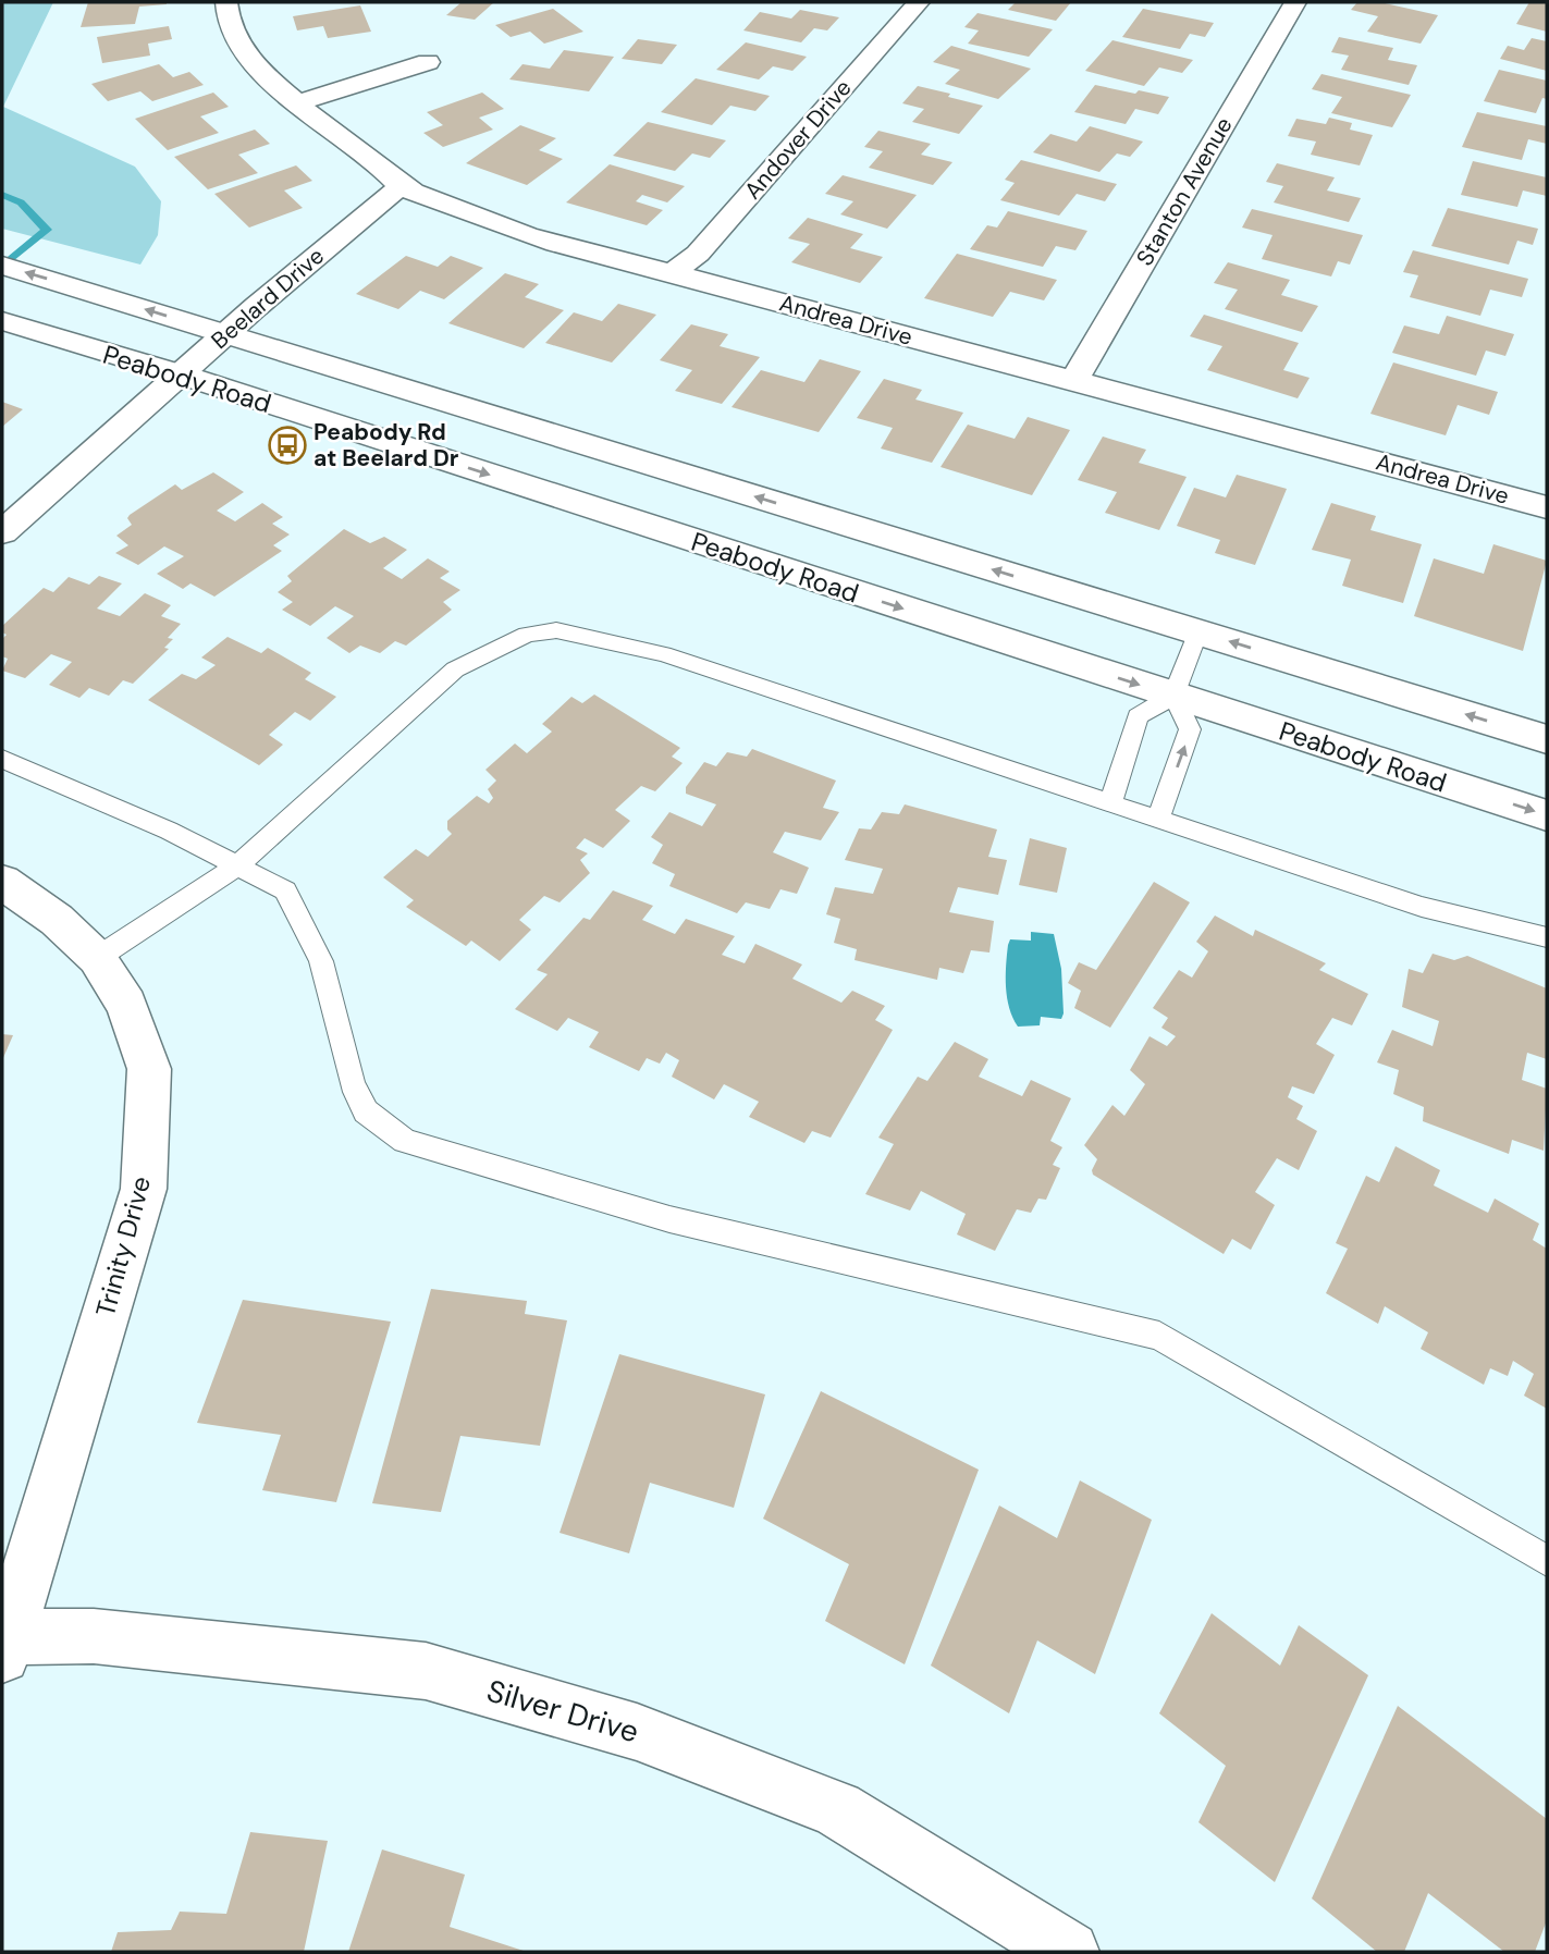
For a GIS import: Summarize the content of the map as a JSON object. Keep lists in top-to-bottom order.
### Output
{
  "streets": {
    "street": [
      "Andover Drive",
      "Stanton Avenue",
      "Beelard Drive",
      "Andrea Drive",
      "Peabody Road",
      "Trinity Drive",
      "Silver Drive"
    ]
  },
  "crossings": [
    ["Andover Drive", "Andrea Drive"],
    ["Stanton Avenue", "Andrea Drive"],
    ["Beelard Drive", "Andrea Drive"],
    ["Beelard Drive", "Peabody Road"],
    ["Trinity Drive", "Silver Drive"]
  ],
  "places": {
    "bus stop": ["Peabody Rd at Beelard Dr"]
  }
}
